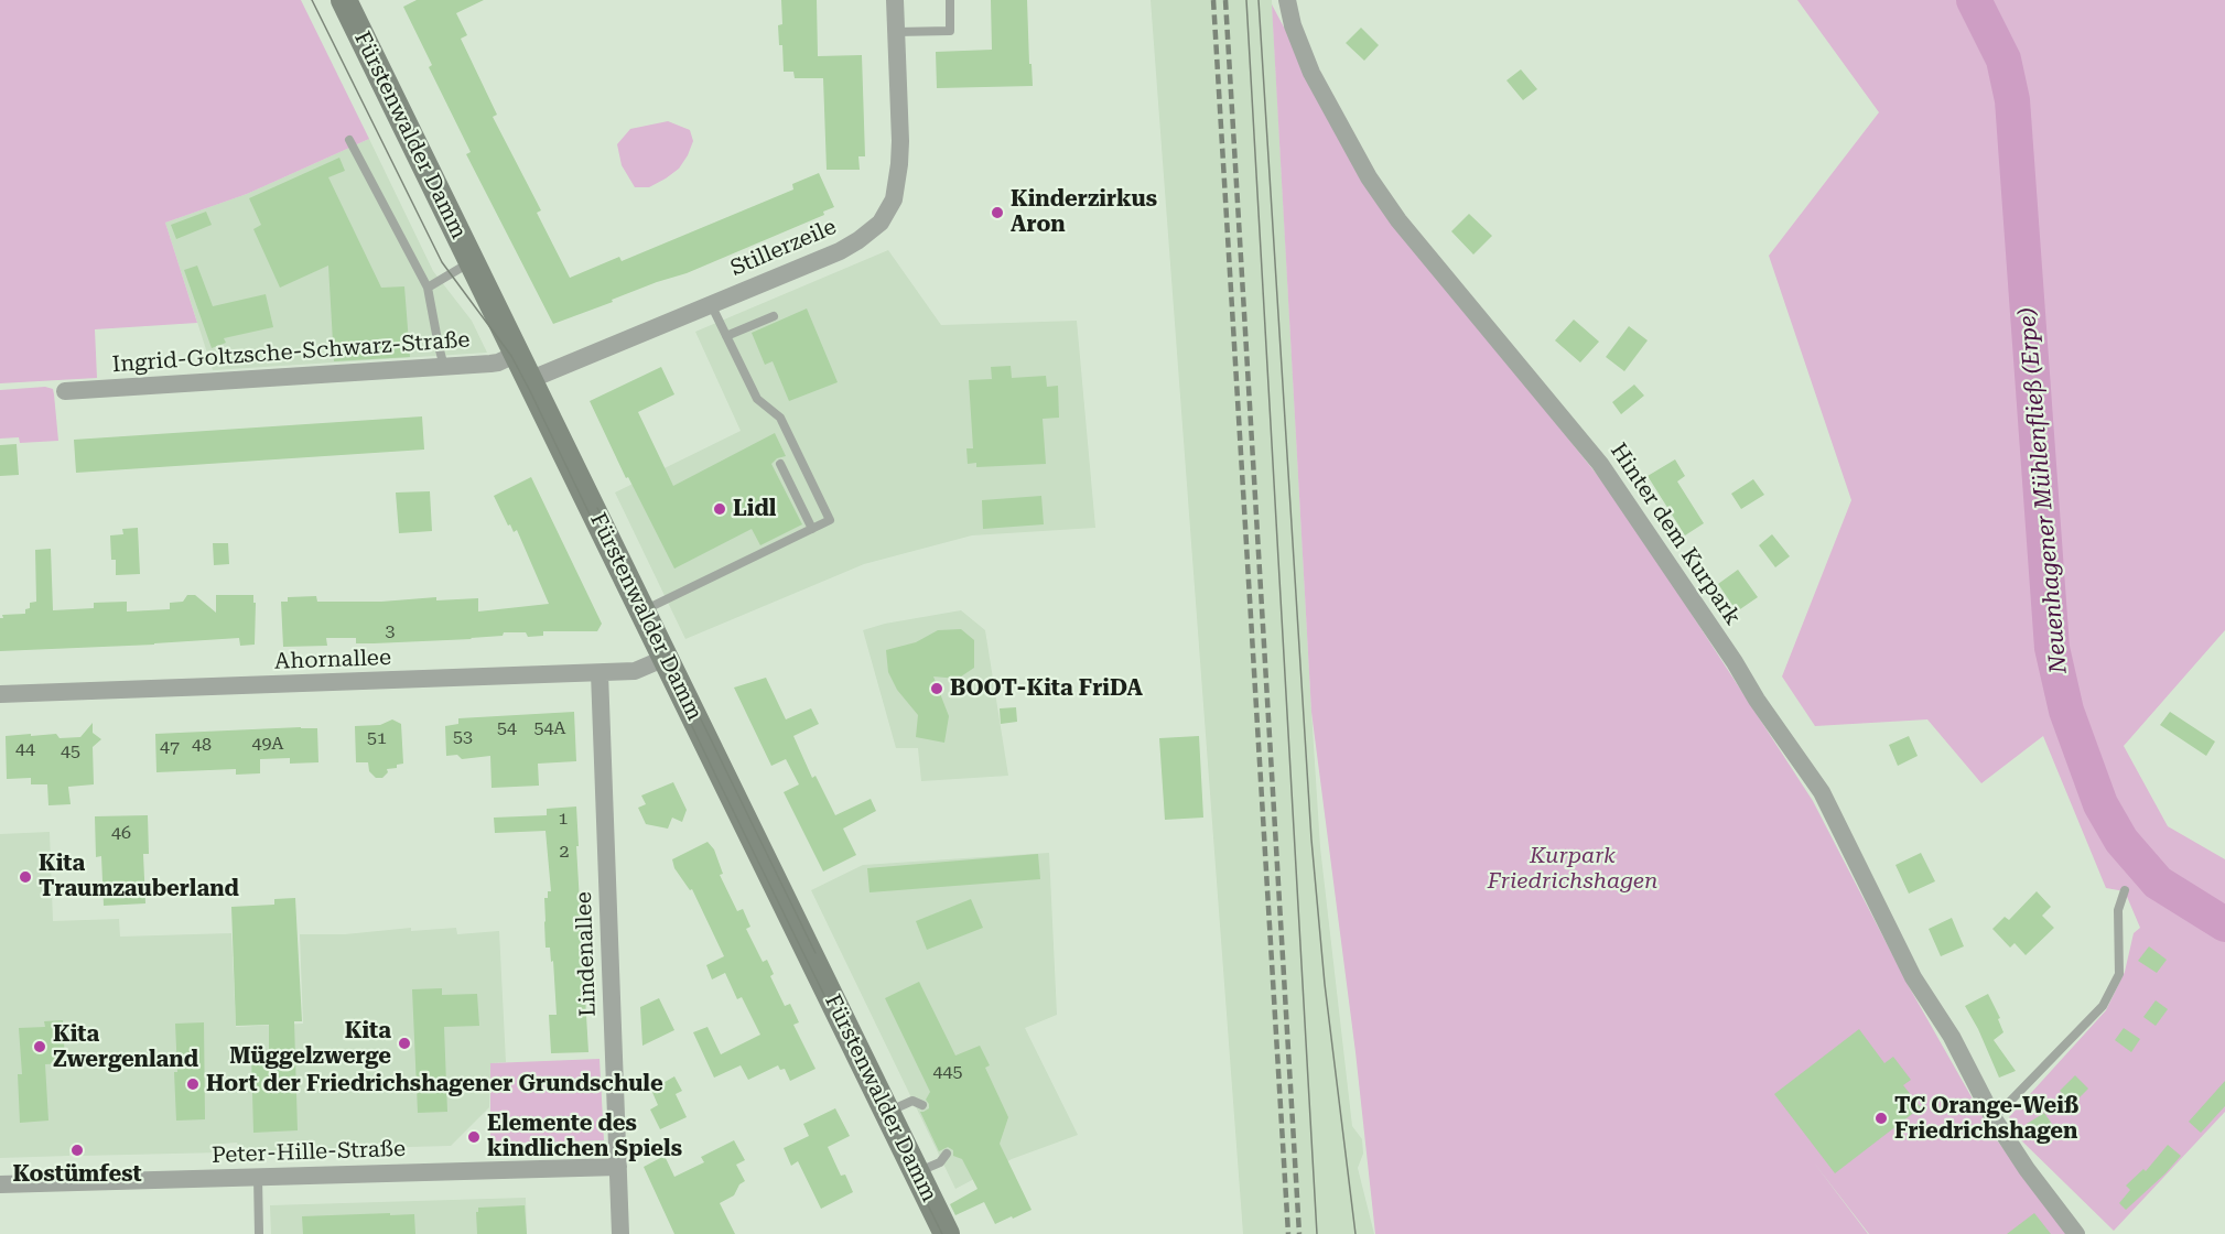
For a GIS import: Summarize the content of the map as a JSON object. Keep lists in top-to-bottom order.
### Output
{
  "streets": {
    "main road": ["Fürstenwalder Damm"],
    "street": [
      "Stillerzeile",
      "Ingrid-Goltzsche-Schwarz-Straße",
      "Hinter dem Kurpark",
      "Ahornallee",
      "Lindenallee",
      "Peter-Hille-Straße"
    ]
  },
  "crossings": [
    ["Fürstenwalder Damm", "Stillerzeile"],
    ["Fürstenwalder Damm", "Ingrid-Goltzsche-Schwarz-Straße"],
    ["Fürstenwalder Damm", "Ahornallee"],
    ["Ahornallee", "Lindenallee"],
    ["Lindenallee", "Peter-Hille-Straße"]
  ],
  "water": ["Neuenhagener Mühlenfließ (Erpe)"],
  "parks": ["Kurpark Friedrichshagen"],
  "places": [
    "Kinderzirkus Aron",
    "Lidl",
    "BOOT-Kita FriDA",
    "Kita Traumzauberland",
    "Kita Müggelzwerge",
    "Kita Zwergenland",
    "Hort der Friedrichshagener Grundschule",
    "TC Orange-Weiß Friedrichshagen",
    "Elemente des kindlichen Spiels",
    "Kostümfest"
  ],
  "house_numbers": [
    "3",
    "54",
    "54A",
    "53",
    "51",
    "49A",
    "48",
    "47",
    "44",
    "45",
    "1",
    "46",
    "2",
    "445"
  ]
}
